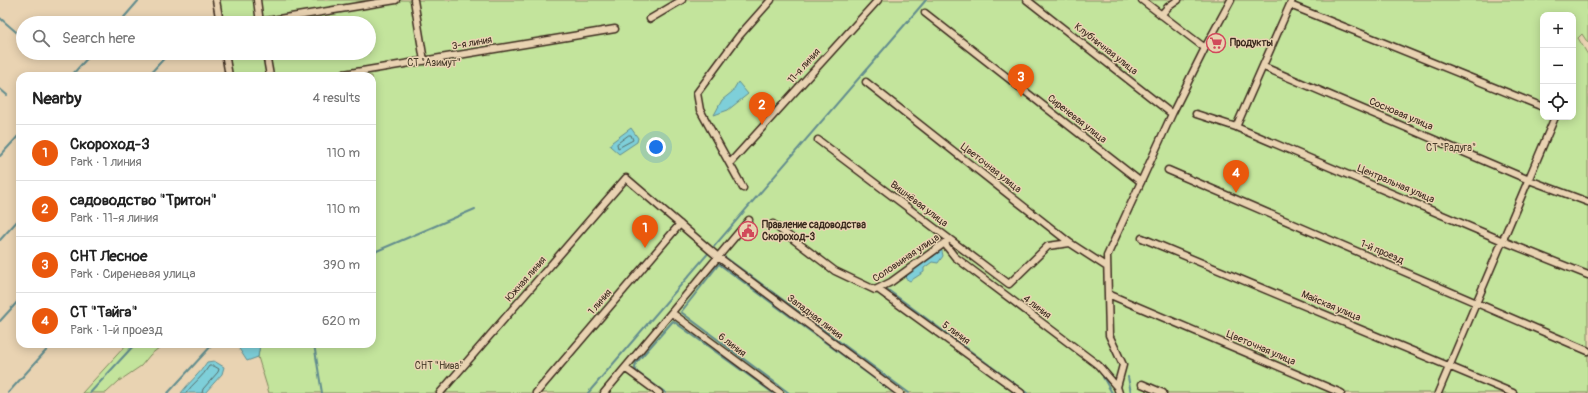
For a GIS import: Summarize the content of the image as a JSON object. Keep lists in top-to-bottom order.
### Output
{
  "streets": {
    "street": [
      "3-я линия",
      "Клубничная улица",
      "11-я линия",
      "Сосновая улица",
      "Сиреневая улица",
      "Цветочная улица",
      "Центральная улица",
      "Вишнёвая улица",
      "1-й проезд",
      "Соловьиная улица",
      "Южная линия",
      "1 линия",
      "Майская улица",
      "4 линия",
      "Западная линия",
      "5 линия",
      "6 линия"
    ]
  },
  "crossings": [
    ["Цветочная улица", "Вишнёвая улица"],
    ["Вишнёвая улица", "Соловьиная улица"],
    ["Соловьиная улица", "4 линия"],
    ["Соловьиная улица", "5 линия"],
    ["Южная линия", "Западная линия"],
    ["1 линия", "Западная линия"]
  ],
  "parks": ["СТ \"Азимут\"", "СТ \"Радуга\"", "СНТ \"Нива\""],
  "places": {
    "supermarket": ["Продукты"],
    "public building": ["Правление садоводства Скороход-3"]
  },
  "page": {
    "map_buttons": ["+", "−"],
    "search": "Search here",
    "pins": [
      "3",
      "2",
      "4",
      "1"
    ],
    "heading": ["Nearby", "4 results"],
    "list": [
      {
        "mark": "1",
        "name": "Скороход-3",
        "note": "Park · 1 линия",
        "value": "110 m"
      },
      {
        "mark": "2",
        "name": "садоводство \"Тритон\"",
        "note": "Park · 11-я линия",
        "value": "110 m"
      },
      {
        "mark": "3",
        "name": "СНТ Лесное",
        "note": "Park · Сиреневая улица",
        "value": "390 m"
      },
      {
        "mark": "4",
        "name": "СТ \"Тайга\"",
        "note": "Park · 1-й проезд",
        "value": "620 m"
      }
    ]
  }
}
